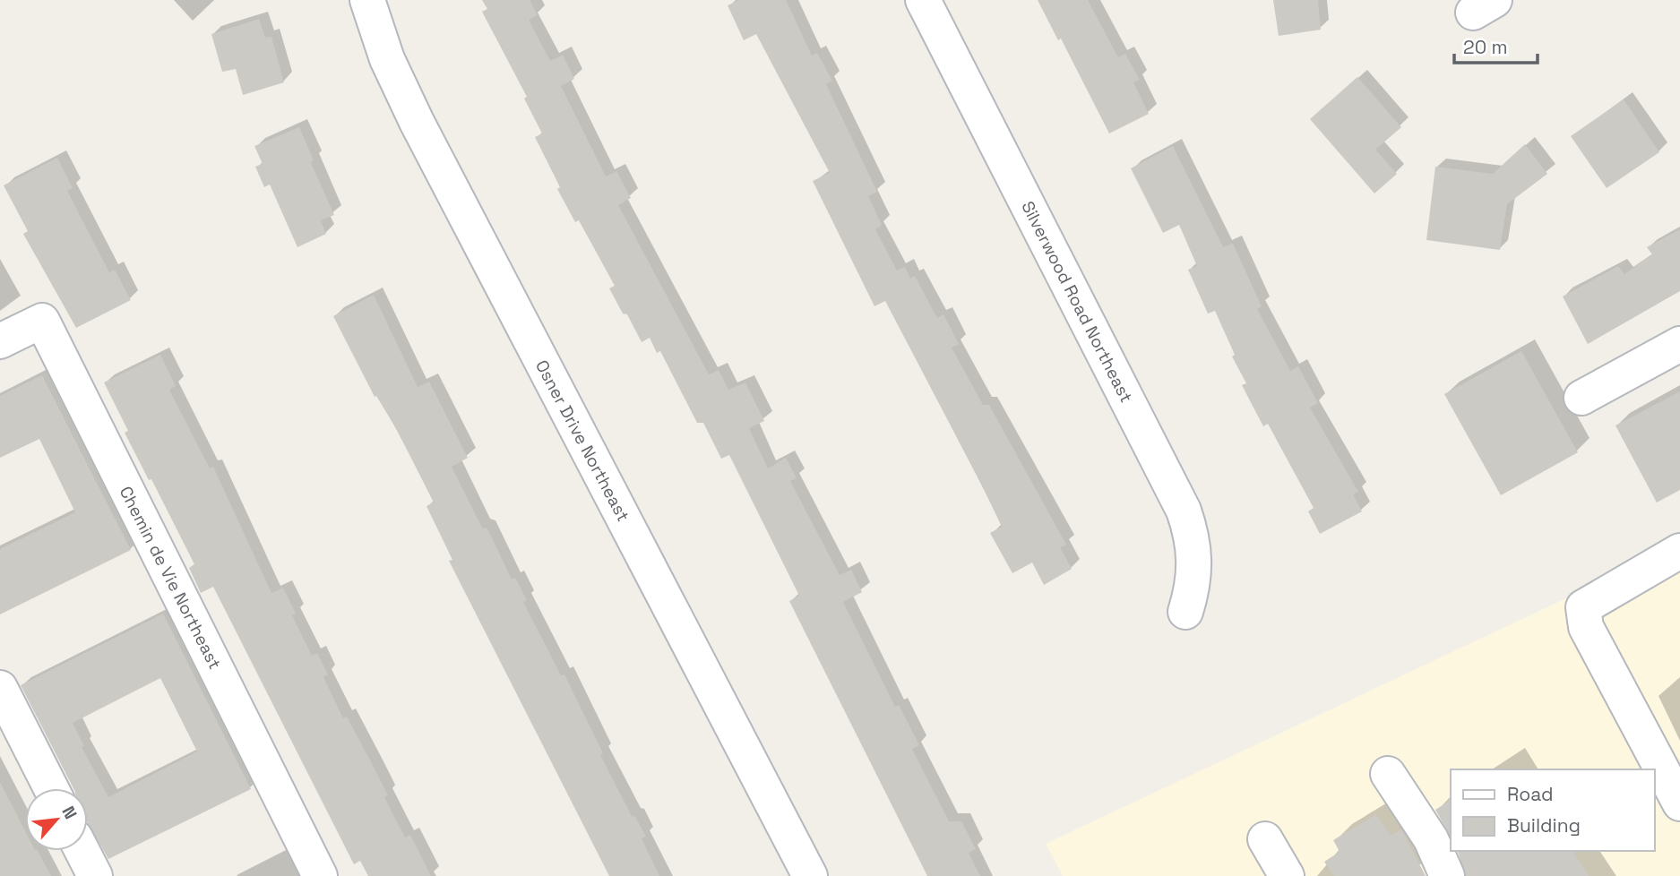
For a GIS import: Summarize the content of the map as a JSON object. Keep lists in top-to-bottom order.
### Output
{
  "streets": {
    "street": ["Silverwood Road Northeast", "Osner Drive Northeast", "Chemin de Vie Northeast"]
  },
  "legend": ["Road", "Building"],
  "scale_bar": "20 m",
  "north": "top right"
}
